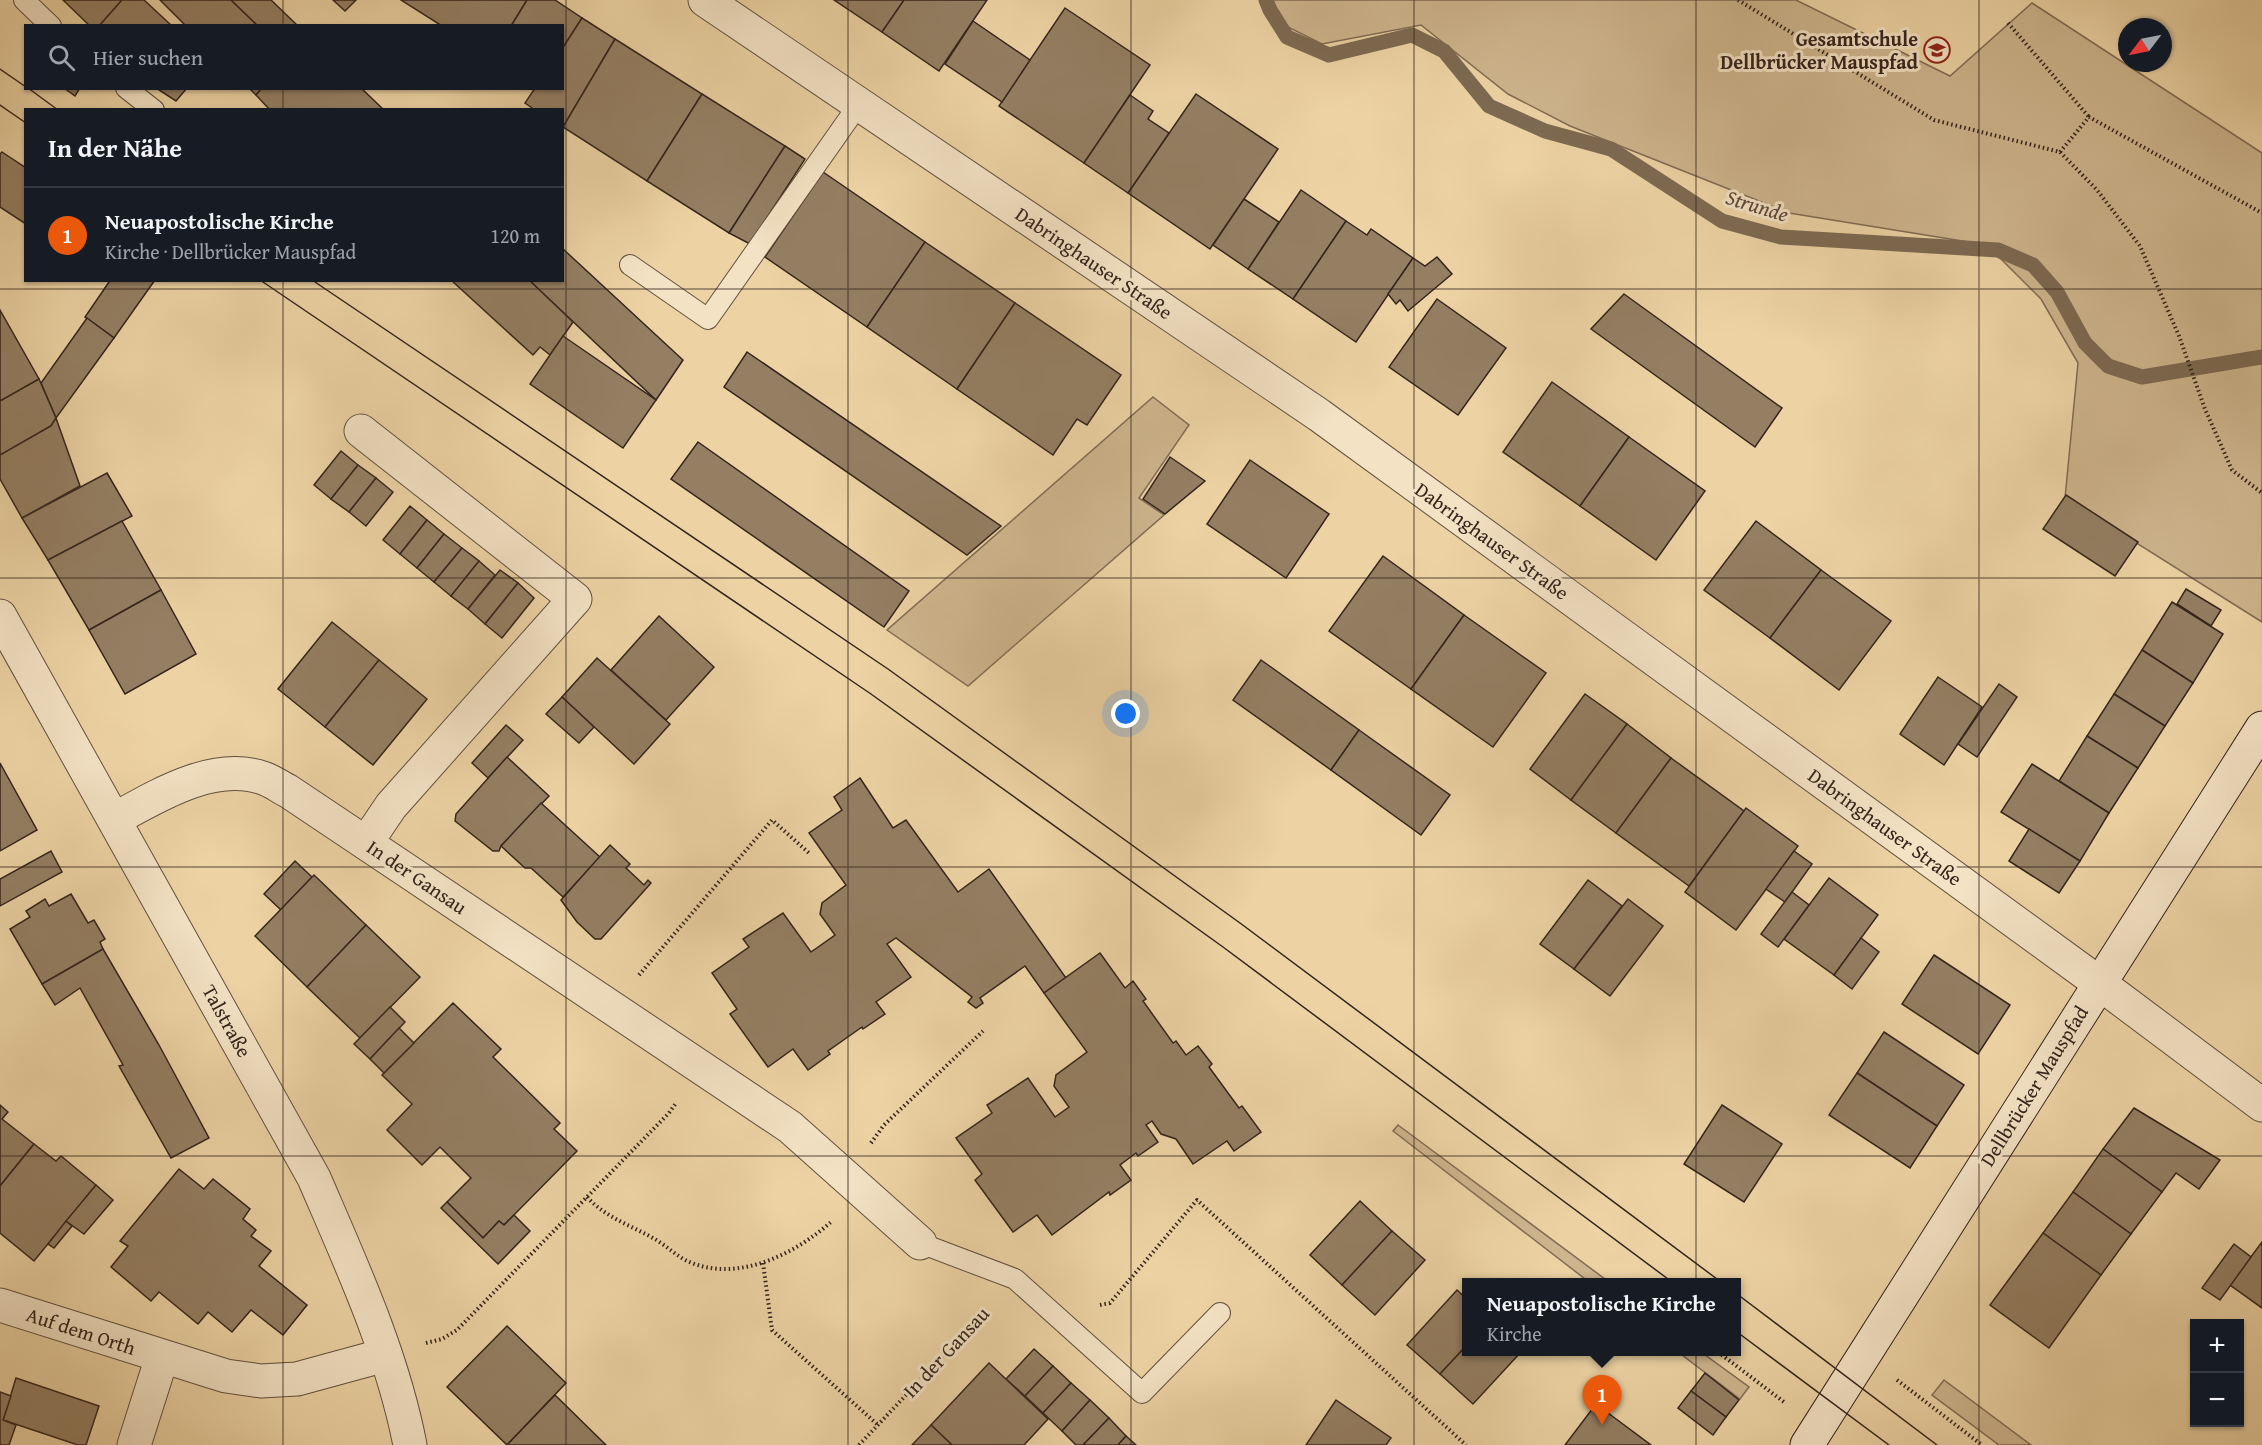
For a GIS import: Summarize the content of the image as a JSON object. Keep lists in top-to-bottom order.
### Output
{
  "streets": {
    "street": [
      "Dabringhauser Straße",
      "In der Gansau",
      "Talstraße",
      "Dellbrücker Mauspfad",
      "Auf dem Orth"
    ]
  },
  "crossings": [
    ["Dabringhauser Straße", "Dellbrücker Mauspfad"],
    ["In der Gansau", "Talstraße"],
    ["Talstraße", "Auf dem Orth"]
  ],
  "water": ["Strunde"],
  "places": {
    "school or university": ["Gesamtschule Dellbrücker Mauspfad"]
  },
  "north": "bottom left",
  "page": {
    "search": "Hier suchen",
    "heading": "In der Nähe",
    "list": [
      {
        "mark": "1",
        "name": "Neuapostolische Kirche",
        "note": "Kirche · Dellbrücker Mauspfad",
        "value": "120 m"
      }
    ],
    "popup": ["Neuapostolische Kirche", "Kirche"],
    "map_buttons": ["+", "−"],
    "pins": "1"
  }
}
